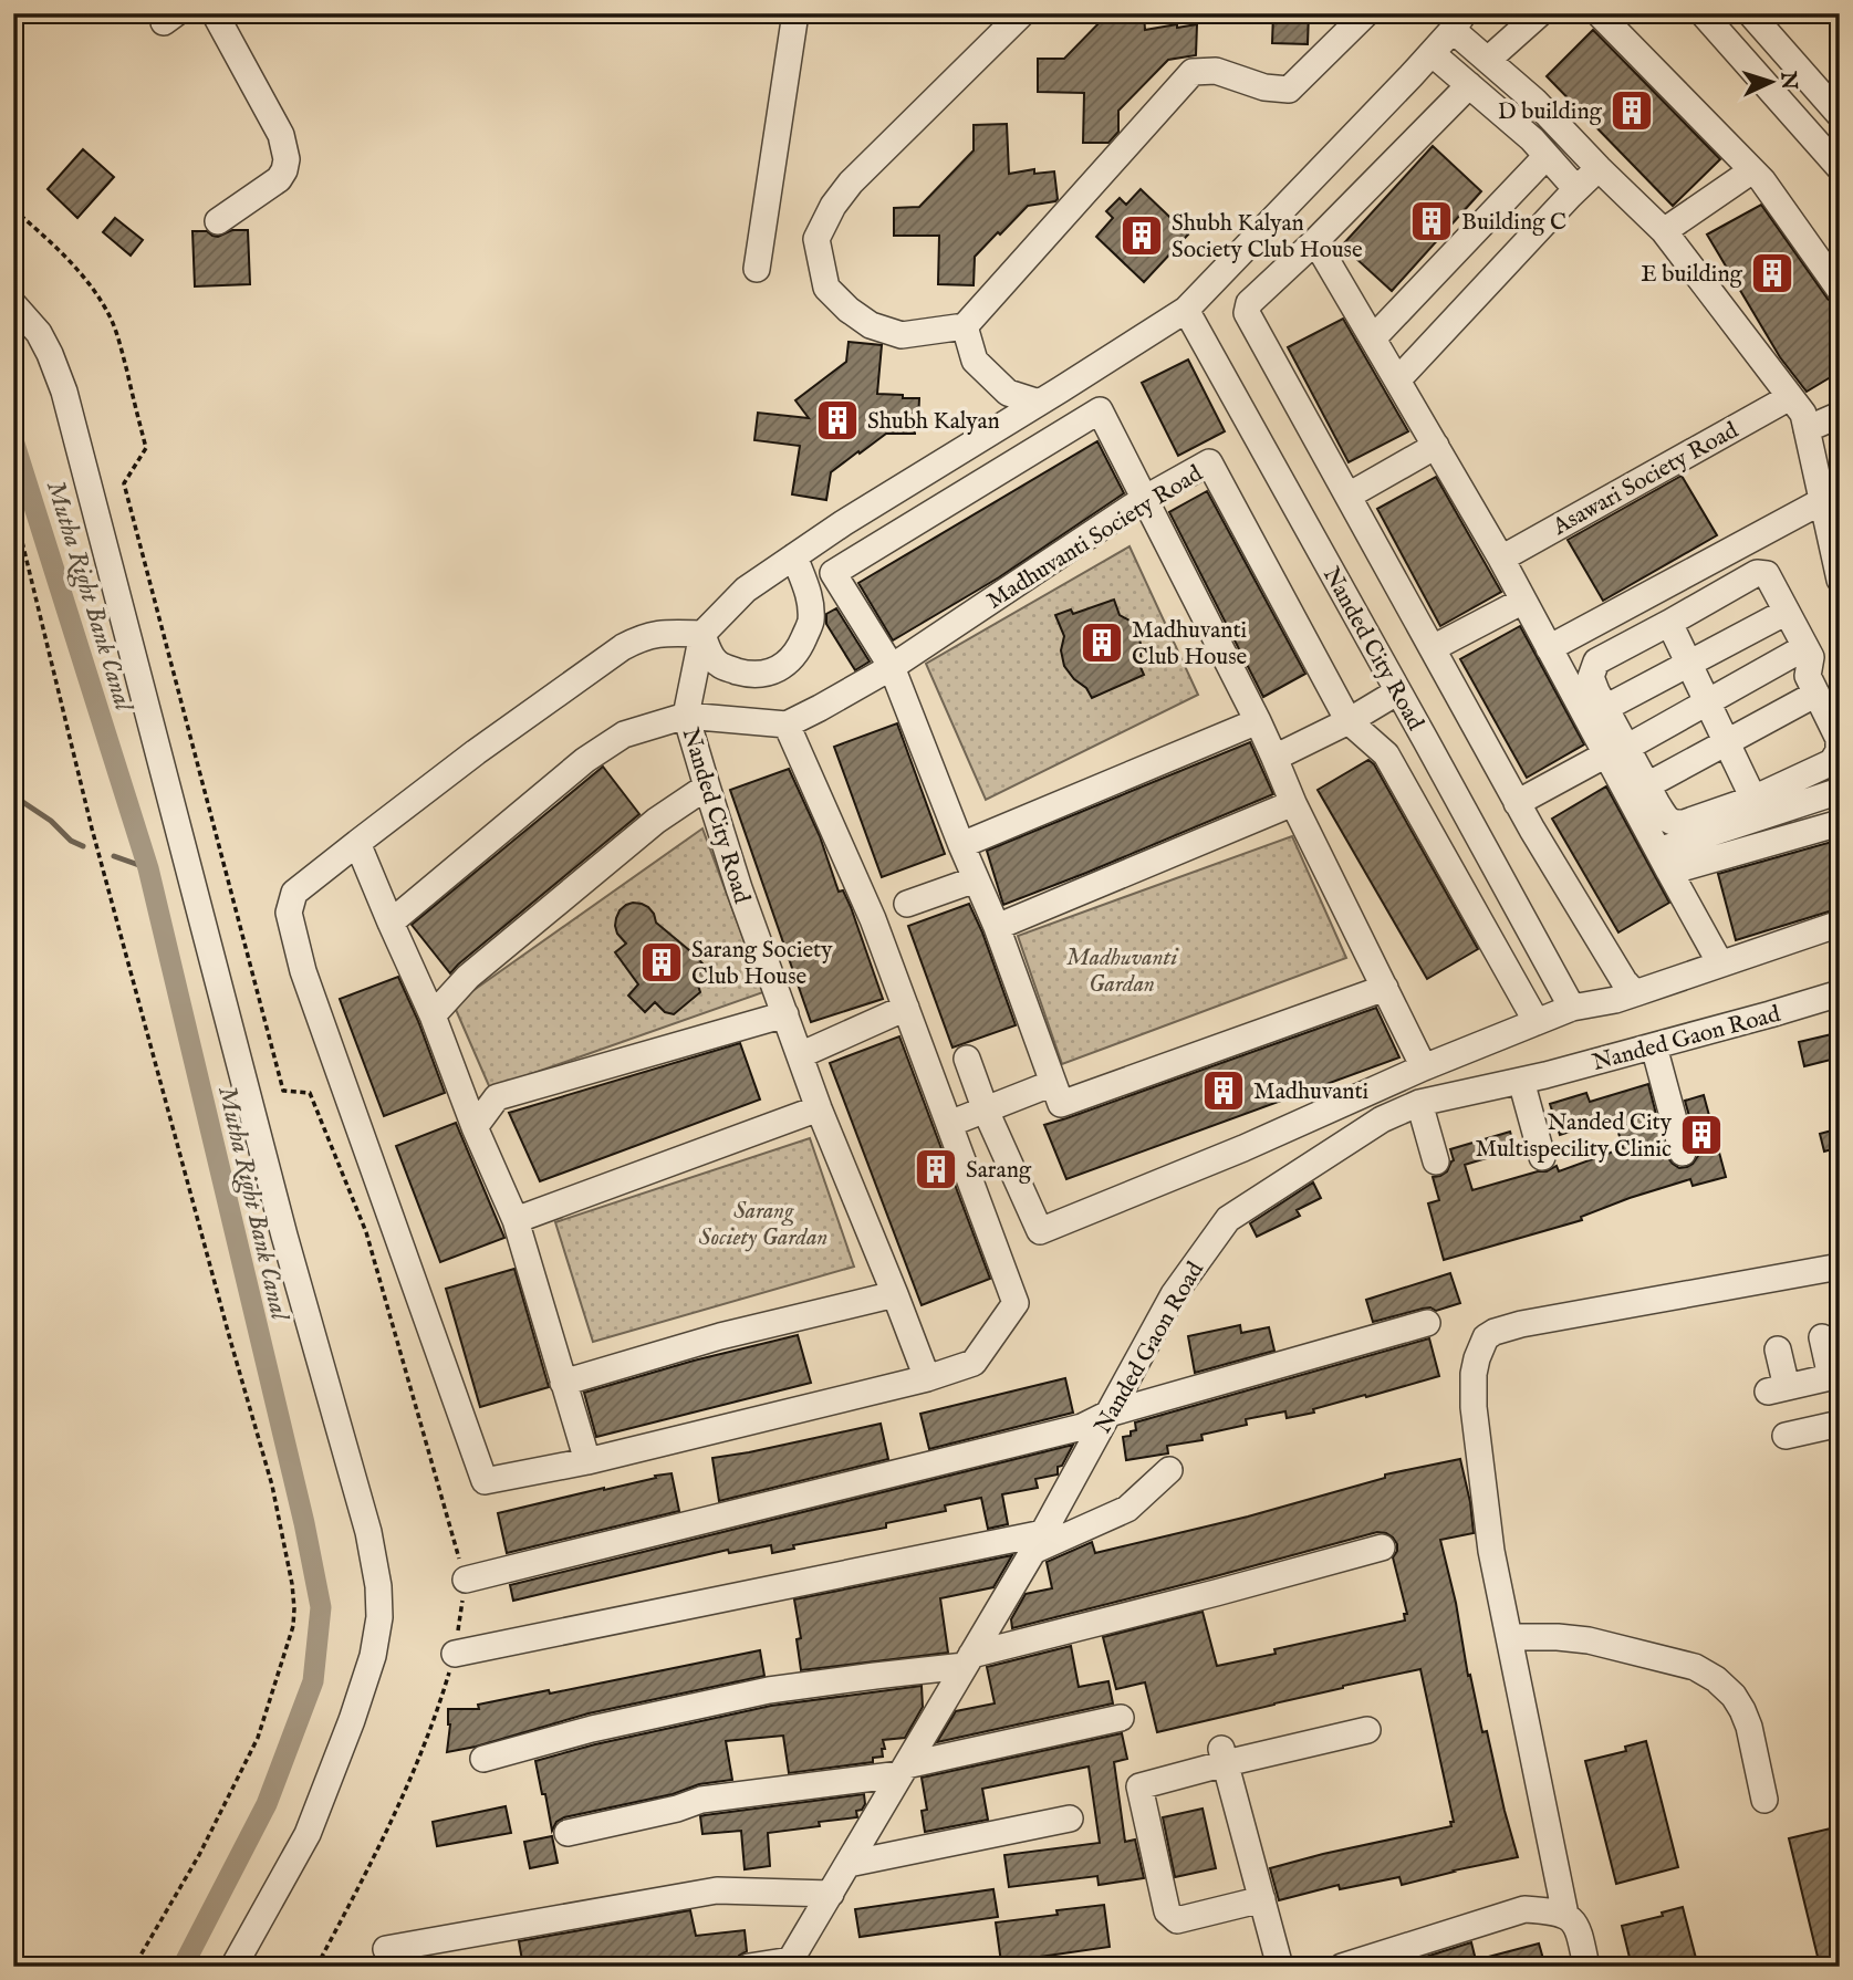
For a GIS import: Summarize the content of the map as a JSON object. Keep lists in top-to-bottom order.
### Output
{
  "streets": {
    "street": [
      "Asawari Society Road",
      "Madhuvanti Society Road",
      "Nanded City Road",
      "Nanded Gaon Road"
    ]
  },
  "water": ["Mutha Right Bank Canal"],
  "parks": ["Madhuvanti Gardan", "Sarang Society Gardan"],
  "places": {
    "building": [
      "D building",
      "Building C",
      "Shubh Kalyan Society Club House",
      "E building",
      "Shubh Kalyan",
      "Madhuvanti Club House",
      "Sarang Society Club House",
      "Madhuvanti",
      "Nanded City Multispecility Clinic",
      "Sarang"
    ]
  },
  "north": "right"
}
